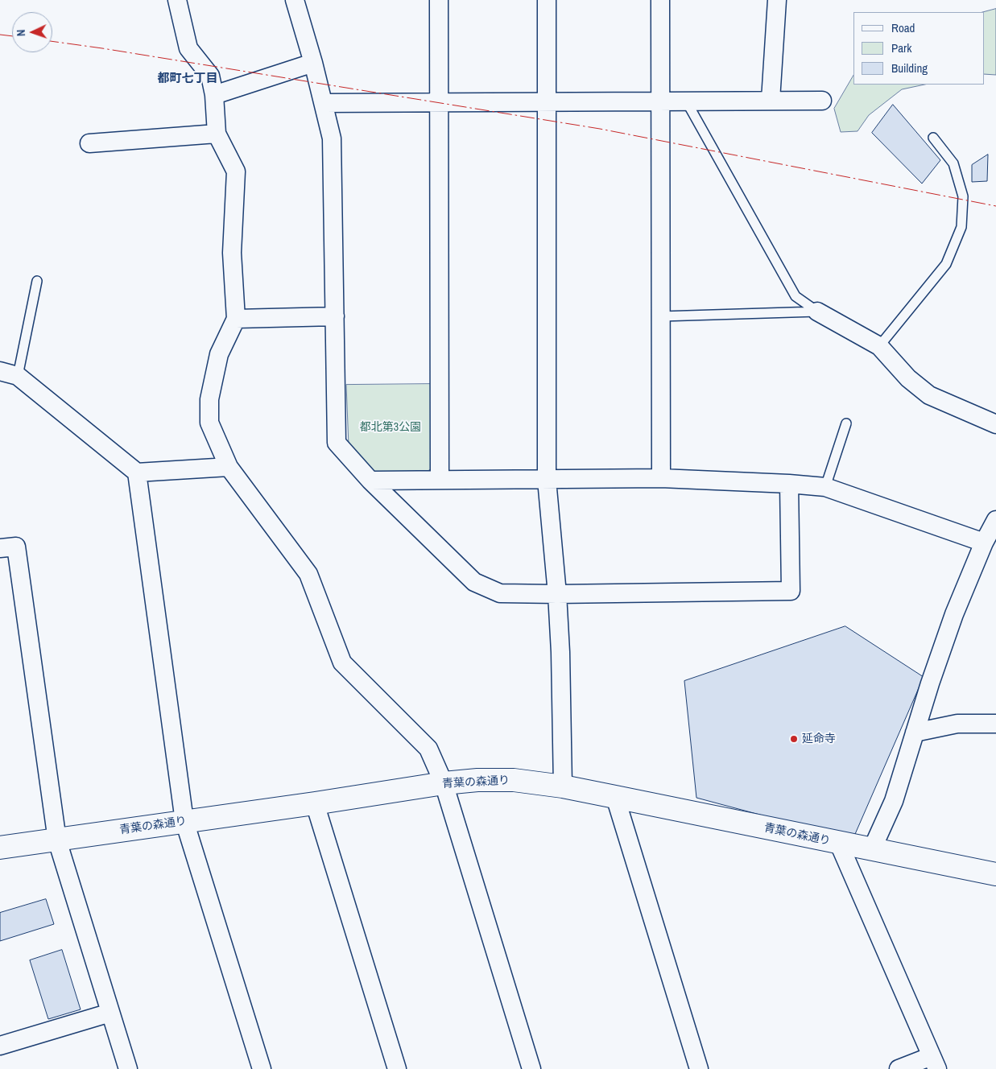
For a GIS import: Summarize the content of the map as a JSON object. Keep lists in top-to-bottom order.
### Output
{
  "streets": {
    "street": ["青葉の森通り"]
  },
  "districts": ["都町七丁目"],
  "parks": ["都北第3公園"],
  "places": ["延命寺"],
  "legend": ["Road", "Park", "Building"],
  "north": "left"
}
